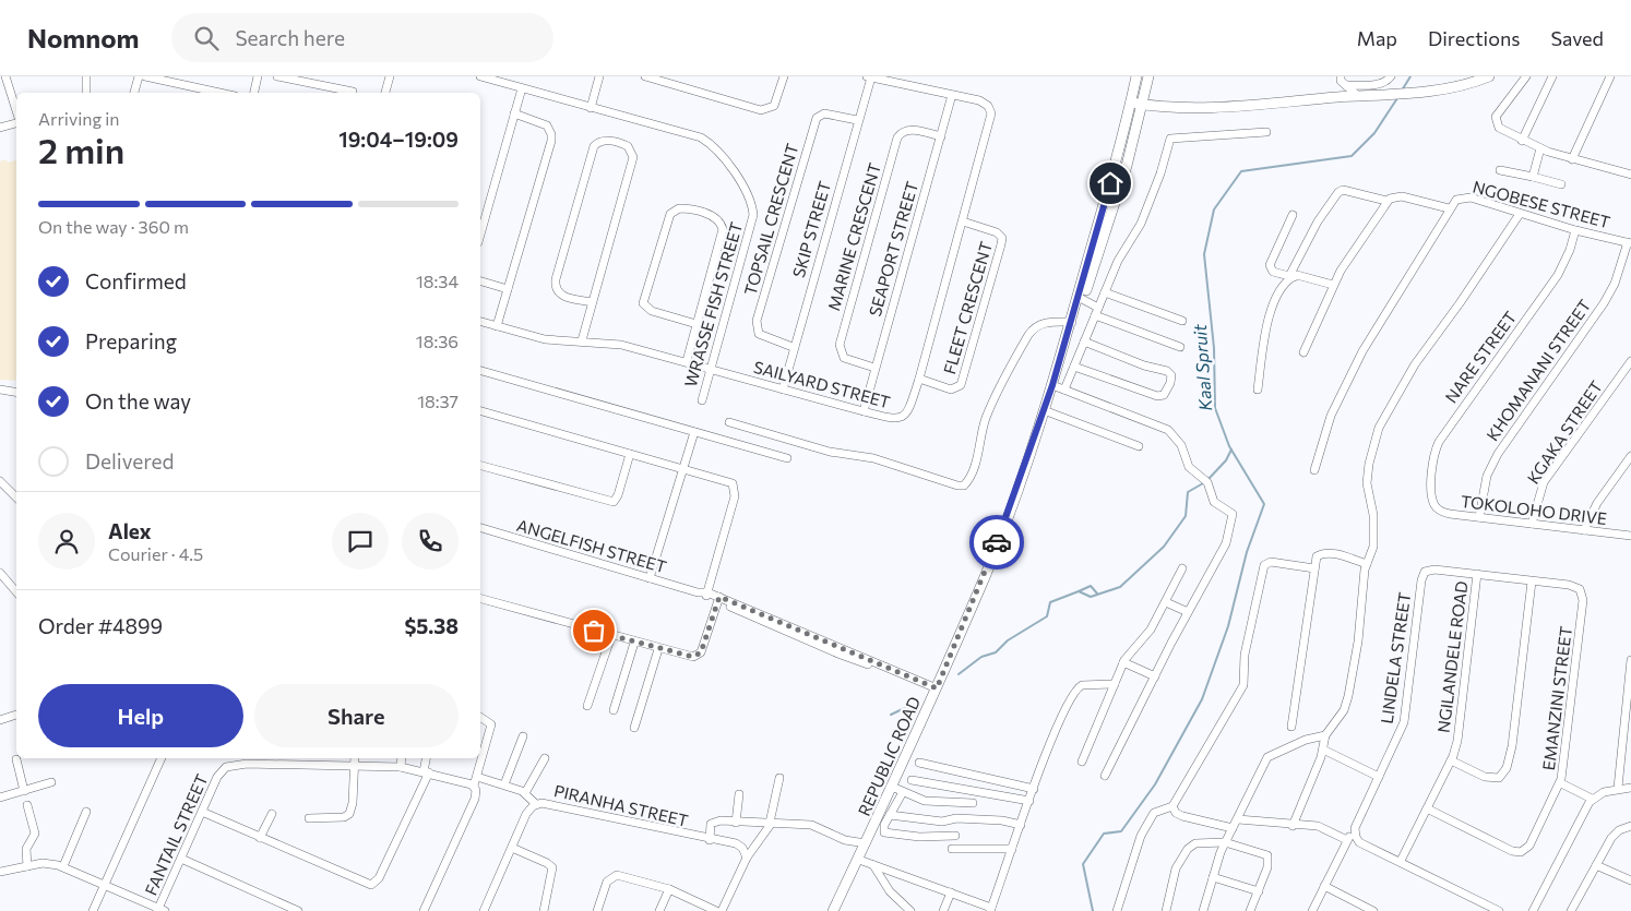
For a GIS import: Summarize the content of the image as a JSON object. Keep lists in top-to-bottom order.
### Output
{
  "streets": {
    "street": [
      "NGOBESE STREET",
      "TOPSAIL CRESCENT",
      "SKIP STREET",
      "MARINE CRESCENT",
      "SEAPORT STREET",
      "WRASSE FISH STREET",
      "FLEET CRESCENT",
      "NARE STREET",
      "KHOMANANI STREET",
      "SAILYARD STREET",
      "KGAKA STREET",
      "TOKOLOHO DRIVE",
      "ANGELFISH STREET",
      "NGILANDELE ROAD",
      "LINDELA STREET",
      "EMANZINI STREET",
      "REPUBLIC ROAD",
      "PIRANHA STREET",
      "FANTAIL STREET"
    ]
  },
  "crossings": [
    ["NGOBESE STREET", "NARE STREET"],
    ["NGOBESE STREET", "KHOMANANI STREET"],
    ["TOPSAIL CRESCENT", "SKIP STREET"],
    ["SKIP STREET", "SAILYARD STREET"],
    ["MARINE CRESCENT", "SEAPORT STREET"],
    ["SEAPORT STREET", "SAILYARD STREET"],
    ["WRASSE FISH STREET", "SAILYARD STREET"],
    ["FLEET CRESCENT", "SAILYARD STREET"],
    ["NARE STREET", "TOKOLOHO DRIVE"],
    ["KHOMANANI STREET", "TOKOLOHO DRIVE"],
    ["KGAKA STREET", "TOKOLOHO DRIVE"],
    ["ANGELFISH STREET", "REPUBLIC ROAD"],
    ["NGILANDELE ROAD", "EMANZINI STREET"],
    ["LINDELA STREET", "EMANZINI STREET"]
  ],
  "water": ["Kaal Spruit"],
  "page": {
    "header": "Nomnom",
    "search": "Search here",
    "nav": ["Map", "Directions", "Saved"],
    "heading": ["2 min", "Arriving in", "19:04–19:09"],
    "panel": [
      "Alex",
      "Courier · 4.5",
      "Order #4899",
      "$5.38"
    ],
    "bar": "On the way · 360 m",
    "list": [
      ["Confirmed", "18:34"],
      ["Preparing", "18:36"],
      ["On the way", "18:37"],
      "Delivered"
    ],
    "buttons": ["Help", "Share"]
  }
}
